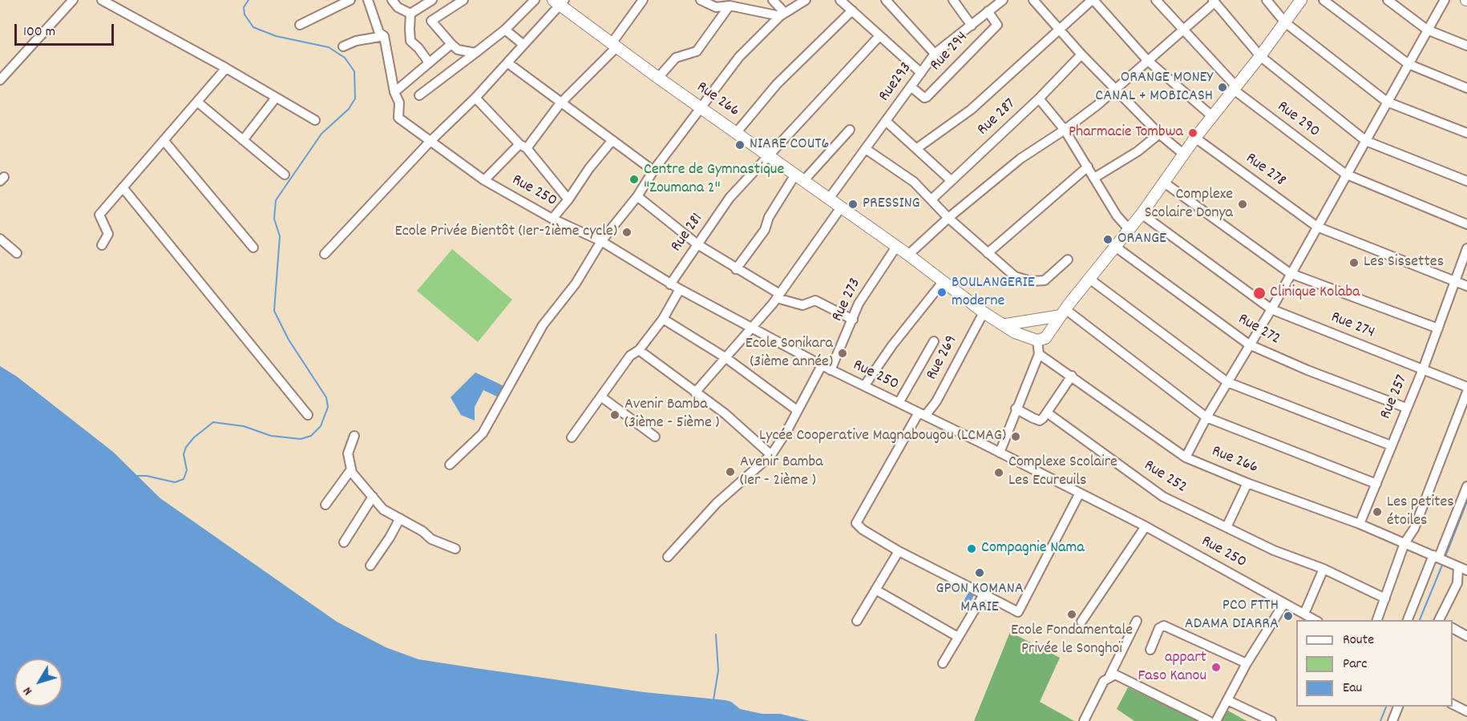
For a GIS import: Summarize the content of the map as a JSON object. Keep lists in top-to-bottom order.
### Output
{
  "streets": {
    "main road": ["Rue 266"],
    "street": [
      "Rue 294",
      "Rue293",
      "Rue 287",
      "Rue 290",
      "Rue 278",
      "Rue 250",
      "Rue 281",
      "Rue 273",
      "Rue 274",
      "Rue 272",
      "Rue 269",
      "Rue 257",
      "Rue 252"
    ]
  },
  "crossings": [
    ["Rue 294", "Rue293"],
    ["Rue293", "Rue 266"],
    ["Rue 266", "Rue 281"],
    ["Rue 266", "Rue 273"],
    ["Rue 266", "Rue 269"],
    ["Rue 266", "Rue 257"],
    ["Rue 278", "Rue 257"],
    ["Rue 250", "Rue 281"],
    ["Rue 250", "Rue 273"],
    ["Rue 250", "Rue 269"],
    ["Rue 274", "Rue 257"],
    ["Rue 272", "Rue 257"]
  ],
  "places": [
    "ORANGE MONEY CANAL + MOBICASH",
    "Pharmacie Tombwa",
    "NIARE COUT6",
    "Centre de Gymnastique \"Zoumana 2\"",
    "PRESSING",
    "Complexe Scolaire Donya",
    "Ecole Privée Bientôt (1er-2ième cycle)",
    "ORANGE",
    "Les Sissettes",
    "BOULANGERIE moderne",
    "Clinique Kolaba",
    "Ecole Sonikara (3ième année)",
    "Avenir Bamba (3ième - 5ième )",
    "Lycée Cooperative Magnabougou (LCMAG)",
    "Avenir Bamba (1er - 2ième )",
    "Complexe Scolaire Les Ecureuils",
    "Les petites étoiles",
    "Compagnie Nama",
    "GPON KOMANA MARIE",
    "Ecole Fondamentale Privée le Songhoï",
    "PCO FTTH ADAMA DIARRA",
    "appart Faso Kanou"
  ],
  "legend": ["Route", "Parc", "Eau"],
  "scale_bar": "100 m",
  "north": "bottom left"
}
